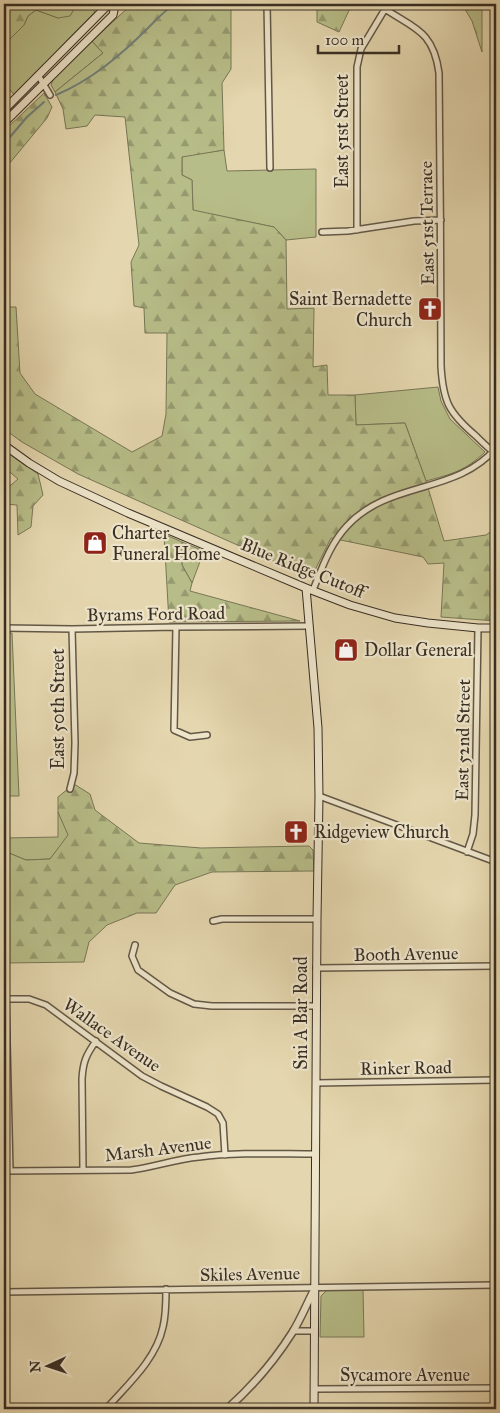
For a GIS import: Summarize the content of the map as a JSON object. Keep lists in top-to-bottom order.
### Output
{
  "streets": {
    "main road": ["Blue Ridge Cutoff", "Sni A Bar Road"],
    "street": [
      "East 51st Street",
      "East 51st Terrace",
      "Byrams Ford Road",
      "East 50th Street",
      "East 52nd Street",
      "Booth Avenue",
      "Wallace Avenue",
      "Rinker Road",
      "Marsh Avenue",
      "Skiles Avenue",
      "Sycamore Avenue"
    ]
  },
  "crossings": [
    ["East 51st Street", "East 51st Terrace"],
    ["East 51st Terrace", "Sni A Bar Road"],
    ["Blue Ridge Cutoff", "East 52nd Street"],
    ["Blue Ridge Cutoff", "Sni A Bar Road"],
    ["Byrams Ford Road", "East 50th Street"],
    ["Byrams Ford Road", "Sni A Bar Road"],
    ["Booth Avenue", "Sni A Bar Road"],
    ["Sni A Bar Road", "Rinker Road"],
    ["Sni A Bar Road", "Marsh Avenue"],
    ["Sni A Bar Road", "Skiles Avenue"],
    ["Wallace Avenue", "Marsh Avenue"]
  ],
  "places": {
    "church": ["Saint Bernadette Church", "Ridgeview Church"],
    "shop": ["Charter Funeral Home", "Dollar General"]
  },
  "scale_bar": "100 m",
  "north": "left"
}
